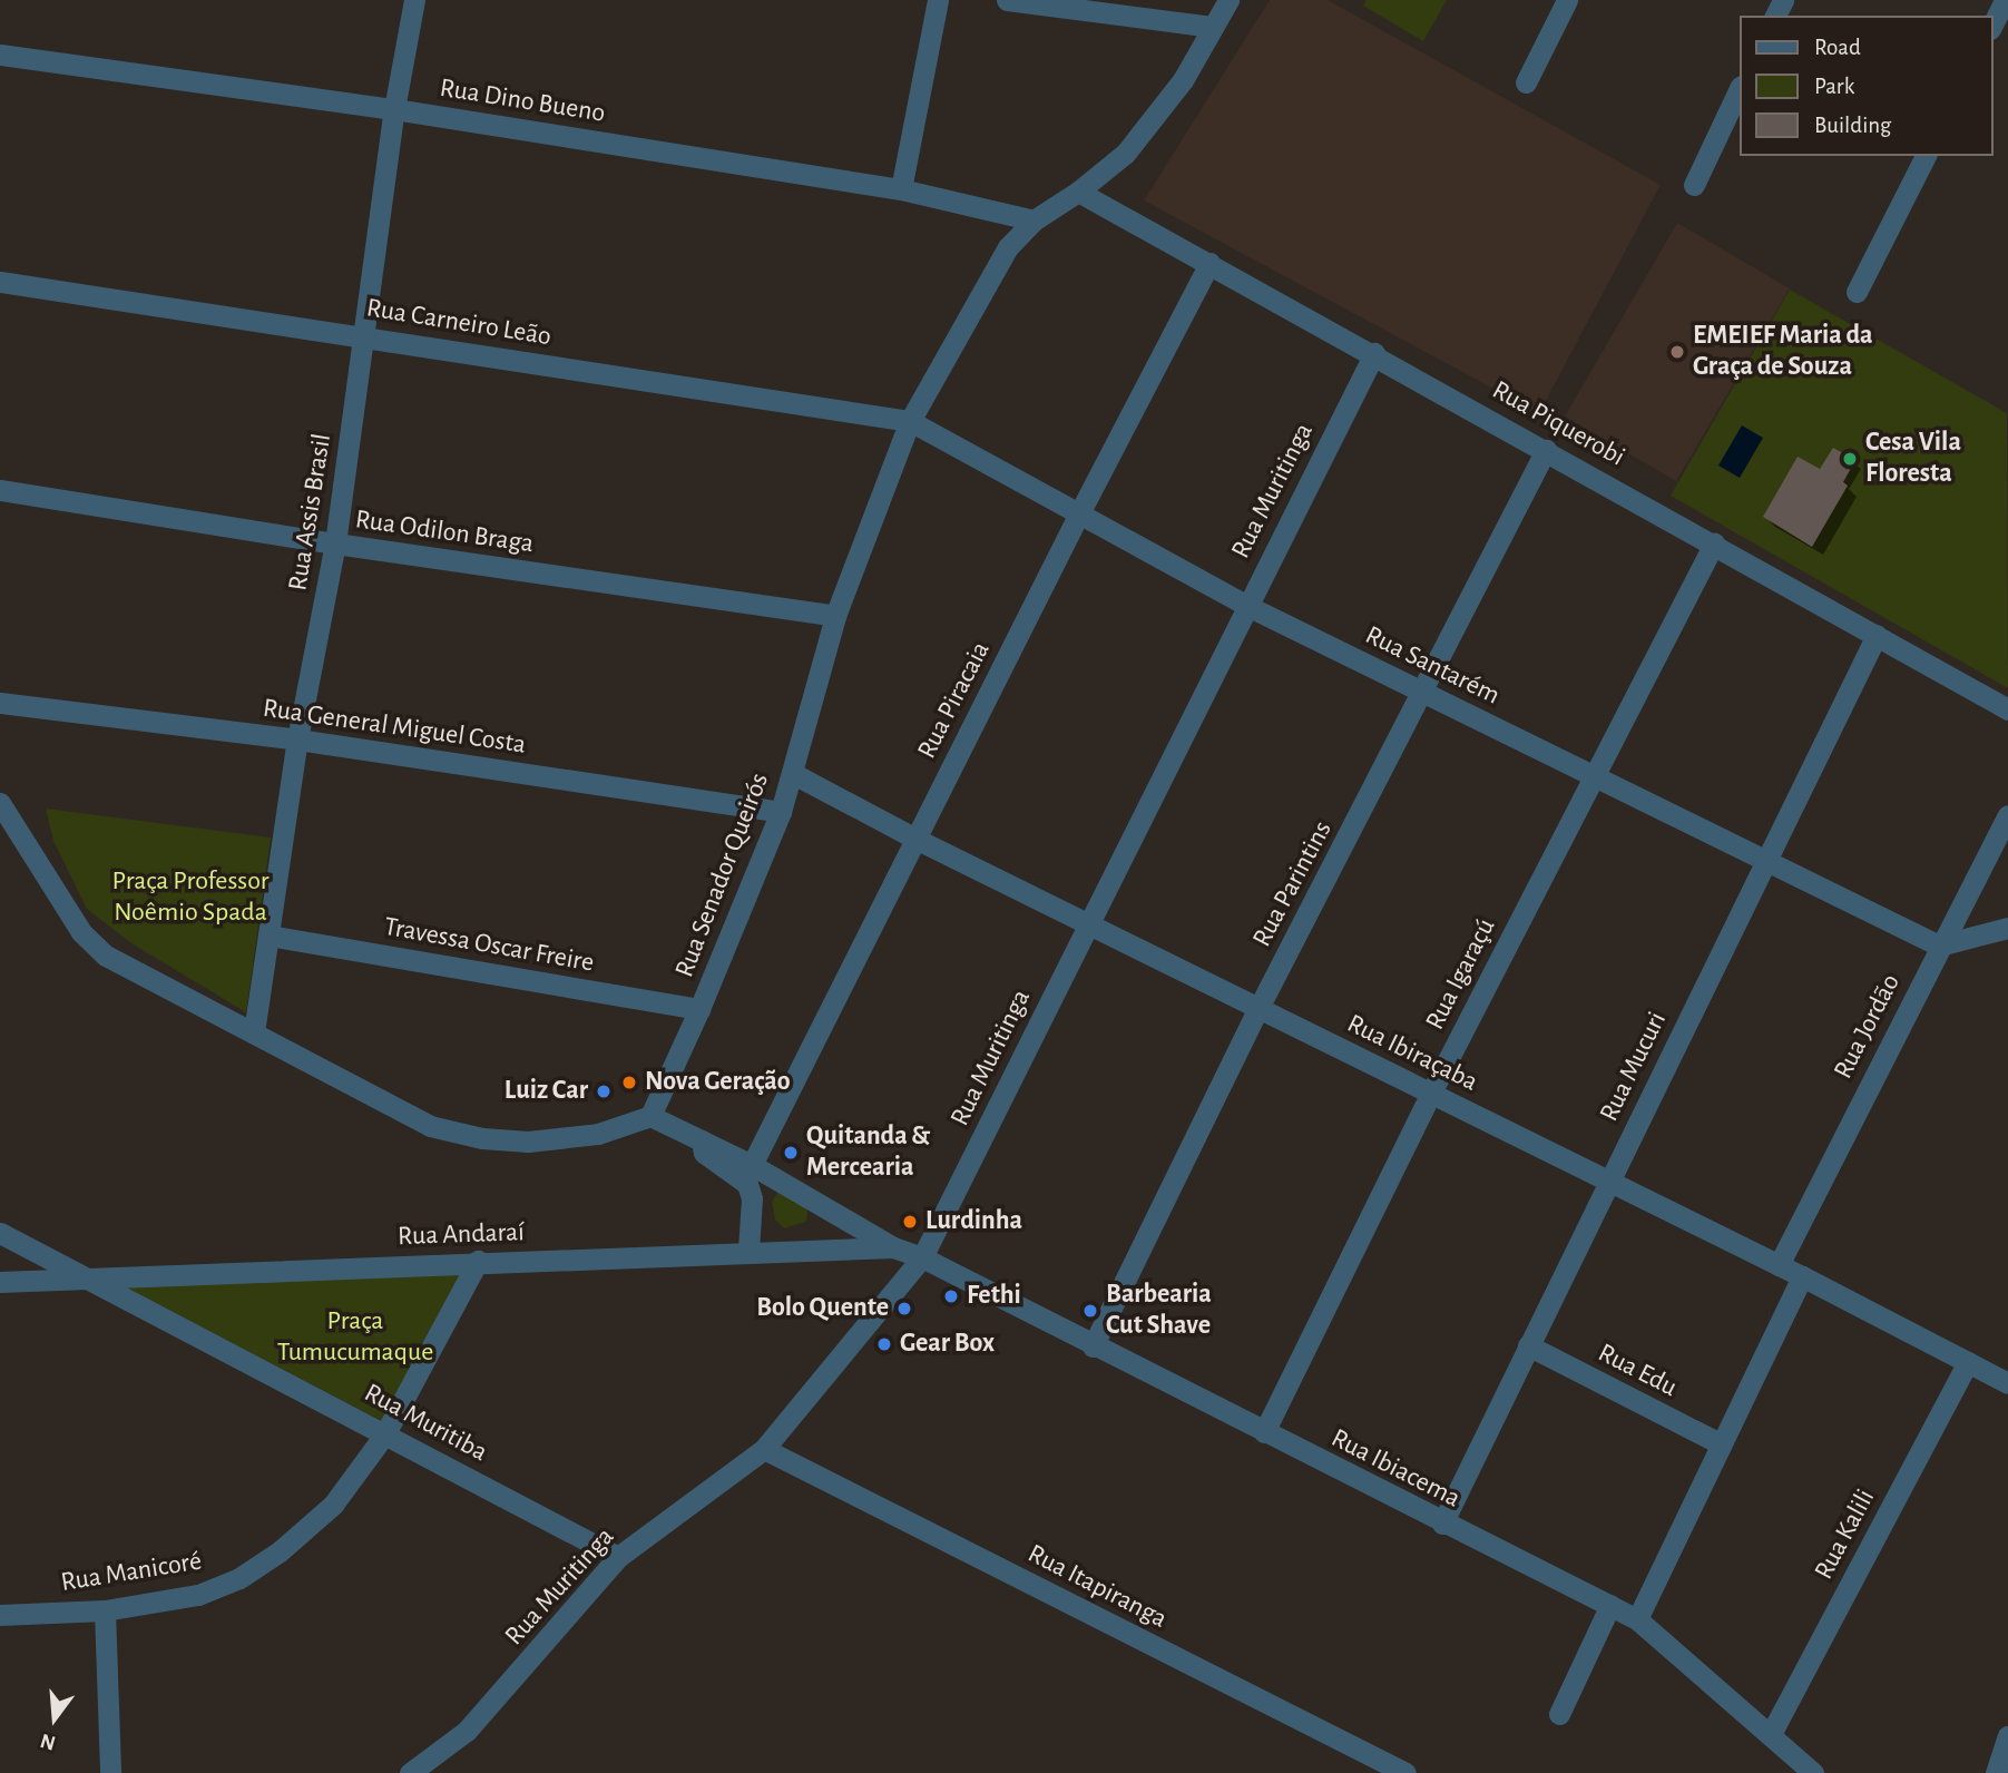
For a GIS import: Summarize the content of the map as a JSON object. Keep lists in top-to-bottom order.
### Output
{
  "streets": {
    "street": [
      "Rua Dino Bueno",
      "Rua Carneiro Leão",
      "Rua Piquerobi",
      "Rua Muritinga",
      "Rua Assis Brasil",
      "Rua Odilon Braga",
      "Rua Santarém",
      "Rua Piracaia",
      "Rua General Miguel Costa",
      "Rua Senador Queirós",
      "Rua Parintins",
      "Travessa Oscar Freire",
      "Rua Igaraçú",
      "Rua Jordão",
      "Rua Ibiraçaba",
      "Rua Mucuri",
      "Rua Andaraí",
      "Rua Edu",
      "Rua Muritiba",
      "Rua Ibiacema",
      "Rua Kalili",
      "Rua Manicoré",
      "Rua Itapiranga"
    ]
  },
  "crossings": [
    ["Rua Dino Bueno", "Rua Assis Brasil"],
    ["Rua Dino Bueno", "Rua Senador Queirós"],
    ["Rua Carneiro Leão", "Rua Assis Brasil"],
    ["Rua Carneiro Leão", "Rua Santarém"],
    ["Rua Carneiro Leão", "Rua Senador Queirós"],
    ["Rua Piquerobi", "Rua Muritinga"],
    ["Rua Piquerobi", "Rua Piracaia"],
    ["Rua Piquerobi", "Rua Senador Queirós"],
    ["Rua Piquerobi", "Rua Parintins"],
    ["Rua Piquerobi", "Rua Igaraçú"],
    ["Rua Piquerobi", "Rua Mucuri"],
    ["Rua Muritinga", "Rua Santarém"],
    ["Rua Muritinga", "Rua Ibiraçaba"],
    ["Rua Muritinga", "Rua Andaraí"],
    ["Rua Muritinga", "Rua Muritiba"],
    ["Rua Muritinga", "Rua Ibiacema"],
    ["Rua Muritinga", "Rua Itapiranga"],
    ["Rua Assis Brasil", "Rua Odilon Braga"],
    ["Rua Assis Brasil", "Rua General Miguel Costa"],
    ["Rua Assis Brasil", "Travessa Oscar Freire"],
    ["Rua Odilon Braga", "Rua Senador Queirós"],
    ["Rua Santarém", "Rua Piracaia"],
    ["Rua Santarém", "Rua Senador Queirós"],
    ["Rua Santarém", "Rua Parintins"],
    ["Rua Santarém", "Rua Igaraçú"],
    ["Rua Santarém", "Rua Jordão"],
    ["Rua Santarém", "Rua Mucuri"],
    ["Rua Piracaia", "Rua Ibiraçaba"],
    ["Rua General Miguel Costa", "Rua Senador Queirós"],
    ["Rua Senador Queirós", "Travessa Oscar Freire"],
    ["Rua Senador Queirós", "Rua Ibiraçaba"],
    ["Rua Parintins", "Rua Ibiraçaba"],
    ["Rua Parintins", "Rua Ibiacema"],
    ["Rua Igaraçú", "Rua Ibiraçaba"],
    ["Rua Igaraçú", "Rua Ibiacema"],
    ["Rua Jordão", "Rua Ibiraçaba"],
    ["Rua Ibiraçaba", "Rua Mucuri"],
    ["Rua Ibiraçaba", "Rua Kalili"],
    ["Rua Mucuri", "Rua Edu"],
    ["Rua Mucuri", "Rua Ibiacema"],
    ["Rua Andaraí", "Rua Muritiba"],
    ["Rua Andaraí", "Rua Ibiacema"],
    ["Rua Andaraí", "Rua Manicoré"],
    ["Rua Muritiba", "Rua Manicoré"],
    ["Rua Ibiacema", "Rua Kalili"]
  ],
  "parks": ["Praça Professor Noêmio Spada", "Praça Tumucumaque"],
  "places": [
    "EMEIEF Maria da Graça de Souza",
    "Cesa Vila Floresta",
    "Nova Geração",
    "Luiz Car",
    "Quitanda & Mercearia",
    "Lurdinha",
    "Fethi",
    "Bolo Quente",
    "Barbearia Cut Shave",
    "Gear Box"
  ],
  "legend": ["Road", "Park", "Building"],
  "north": "bottom"
}
